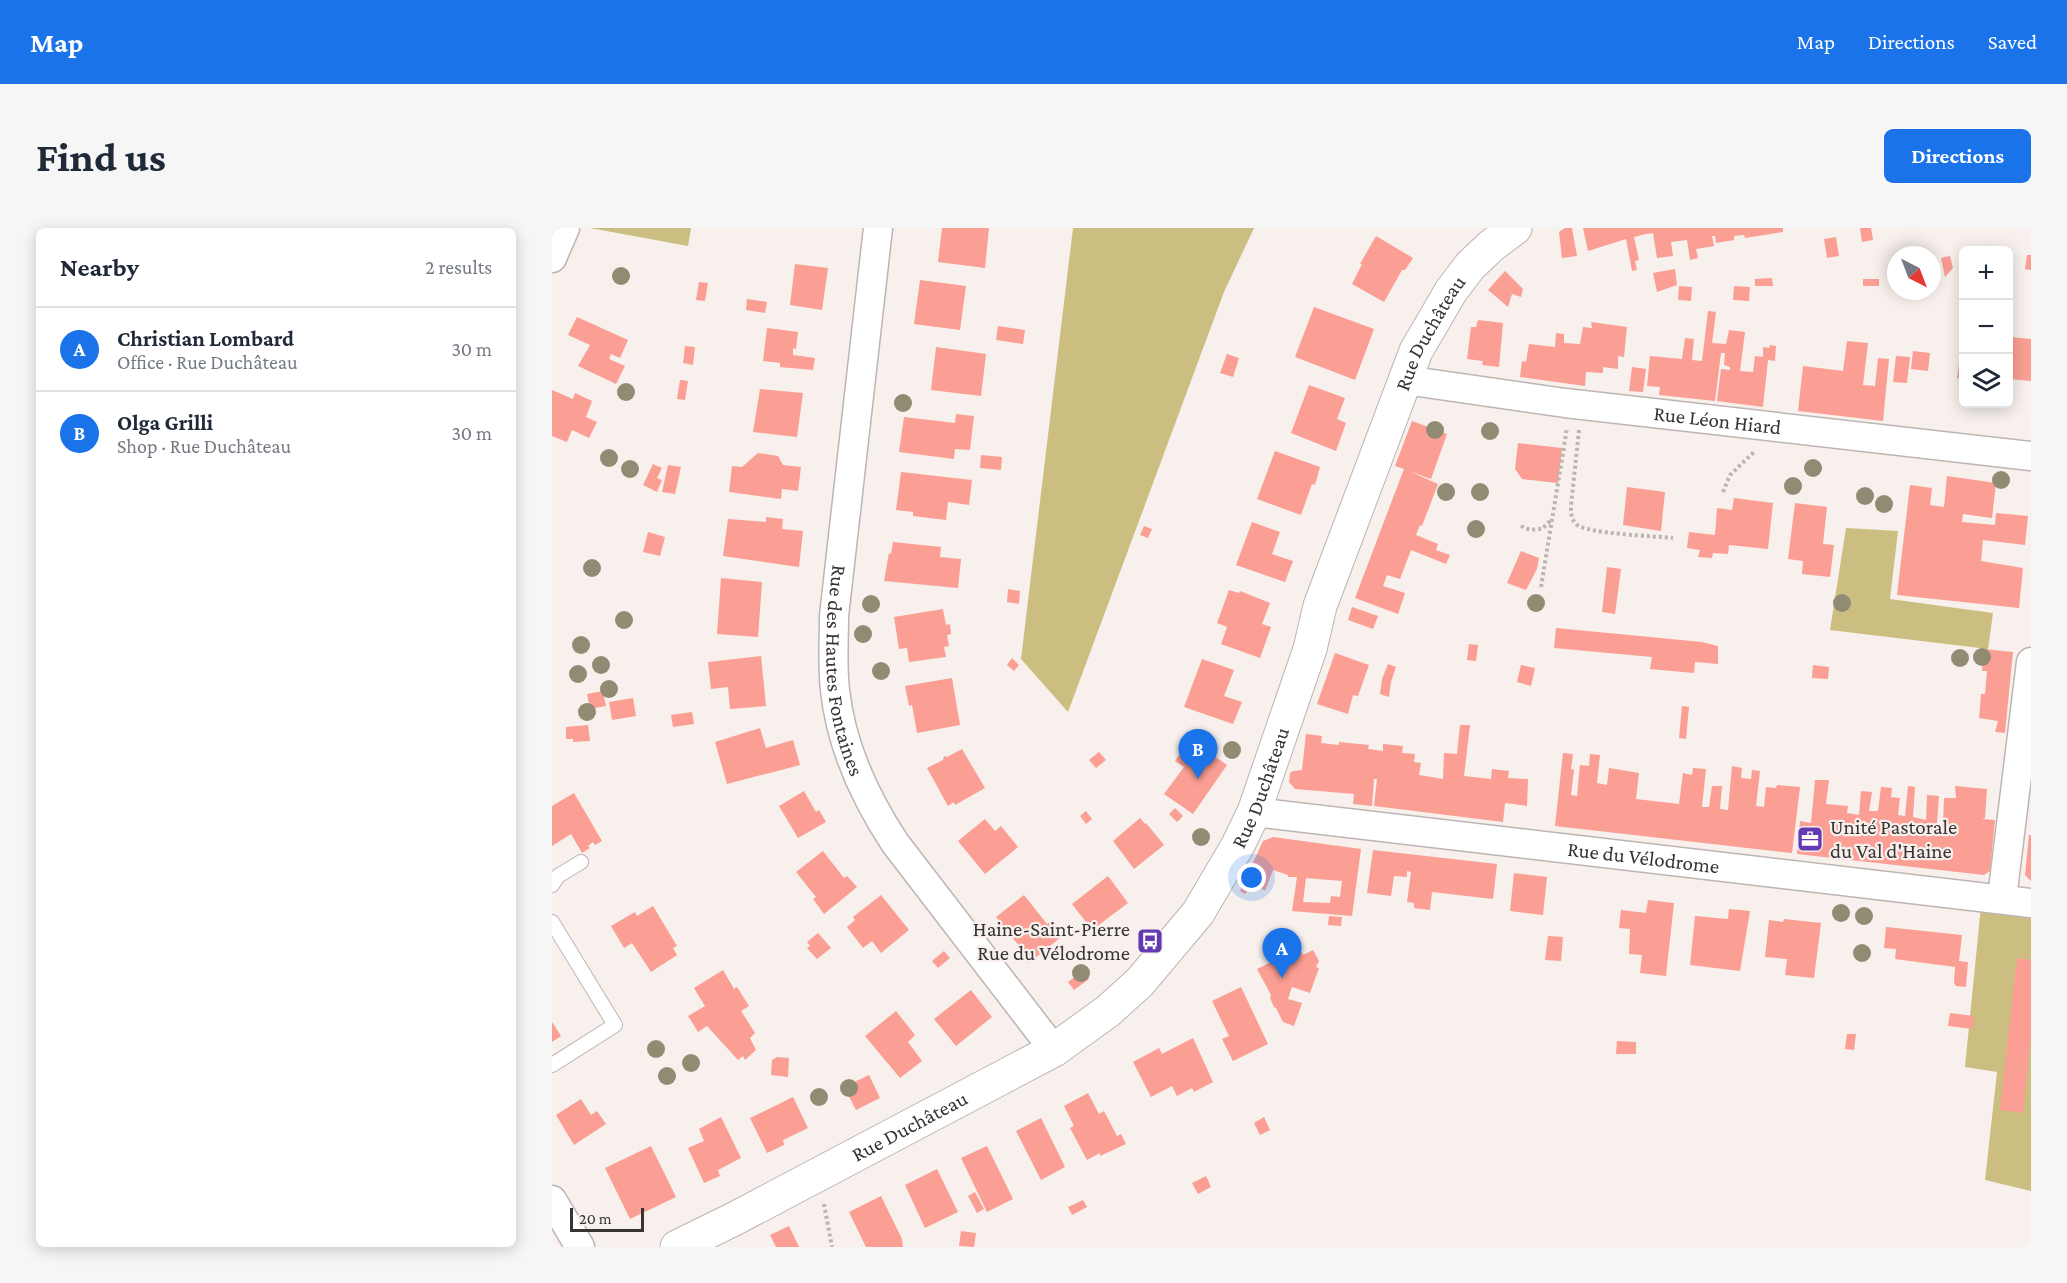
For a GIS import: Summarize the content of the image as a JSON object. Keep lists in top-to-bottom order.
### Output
{
  "streets": {
    "street": [
      "Rue Duchâteau",
      "Rue Léon Hiard",
      "Rue des Hautes Fontaines",
      "Rue du Vélodrome"
    ]
  },
  "crossings": [
    ["Rue Duchâteau", "Rue Léon Hiard"],
    ["Rue Duchâteau", "Rue des Hautes Fontaines"],
    ["Rue Duchâteau", "Rue du Vélodrome"]
  ],
  "places": {
    "office": ["Unité Pastorale du Val d'Haine"],
    "bus stop": ["Haine-Saint-Pierre Rue du Vélodrome"]
  },
  "scale_bar": "20 m",
  "north": "bottom right",
  "page": {
    "header": "Map",
    "nav": ["Map", "Directions", "Saved"],
    "buttons": "Directions",
    "title": "Find us",
    "heading": ["Nearby", "2 results"],
    "map_buttons": ["+", "−"],
    "list": [
      {
        "mark": "A",
        "name": "Christian Lombard",
        "note": "Office · Rue Duchâteau",
        "value": "30 m"
      },
      {
        "mark": "B",
        "name": "Olga Grilli",
        "note": "Shop · Rue Duchâteau",
        "value": "30 m"
      }
    ],
    "pins": ["B", "A"],
    "scale": "20 m"
  }
}
